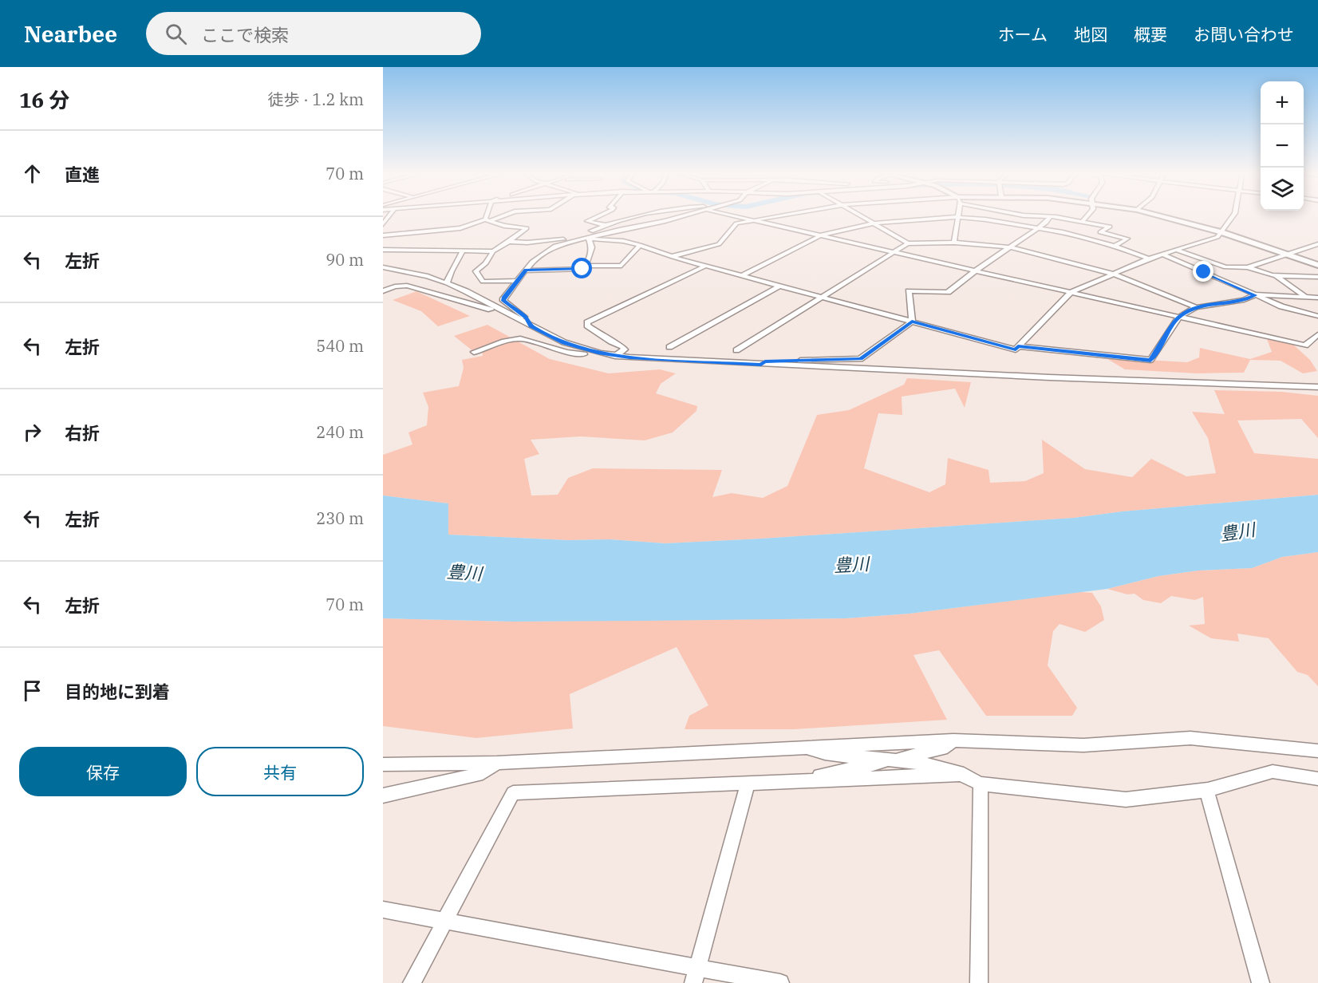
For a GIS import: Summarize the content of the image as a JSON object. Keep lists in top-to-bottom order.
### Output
{
  "water": ["豊川"],
  "page": {
    "header": "Nearbee",
    "search": "ここで検索",
    "nav": [
      "ホーム",
      "地図",
      "概要",
      "お問い合わせ"
    ],
    "heading": ["16 分", "徒歩 · 1.2 km"],
    "map_buttons": ["+", "−"],
    "list": [
      ["直進", "70 m"],
      ["左折", "90 m"],
      ["左折", "540 m"],
      ["右折", "240 m"],
      ["左折", "230 m"],
      ["左折", "70 m"],
      "目的地に到着"
    ],
    "buttons": ["保存", "共有"]
  }
}
